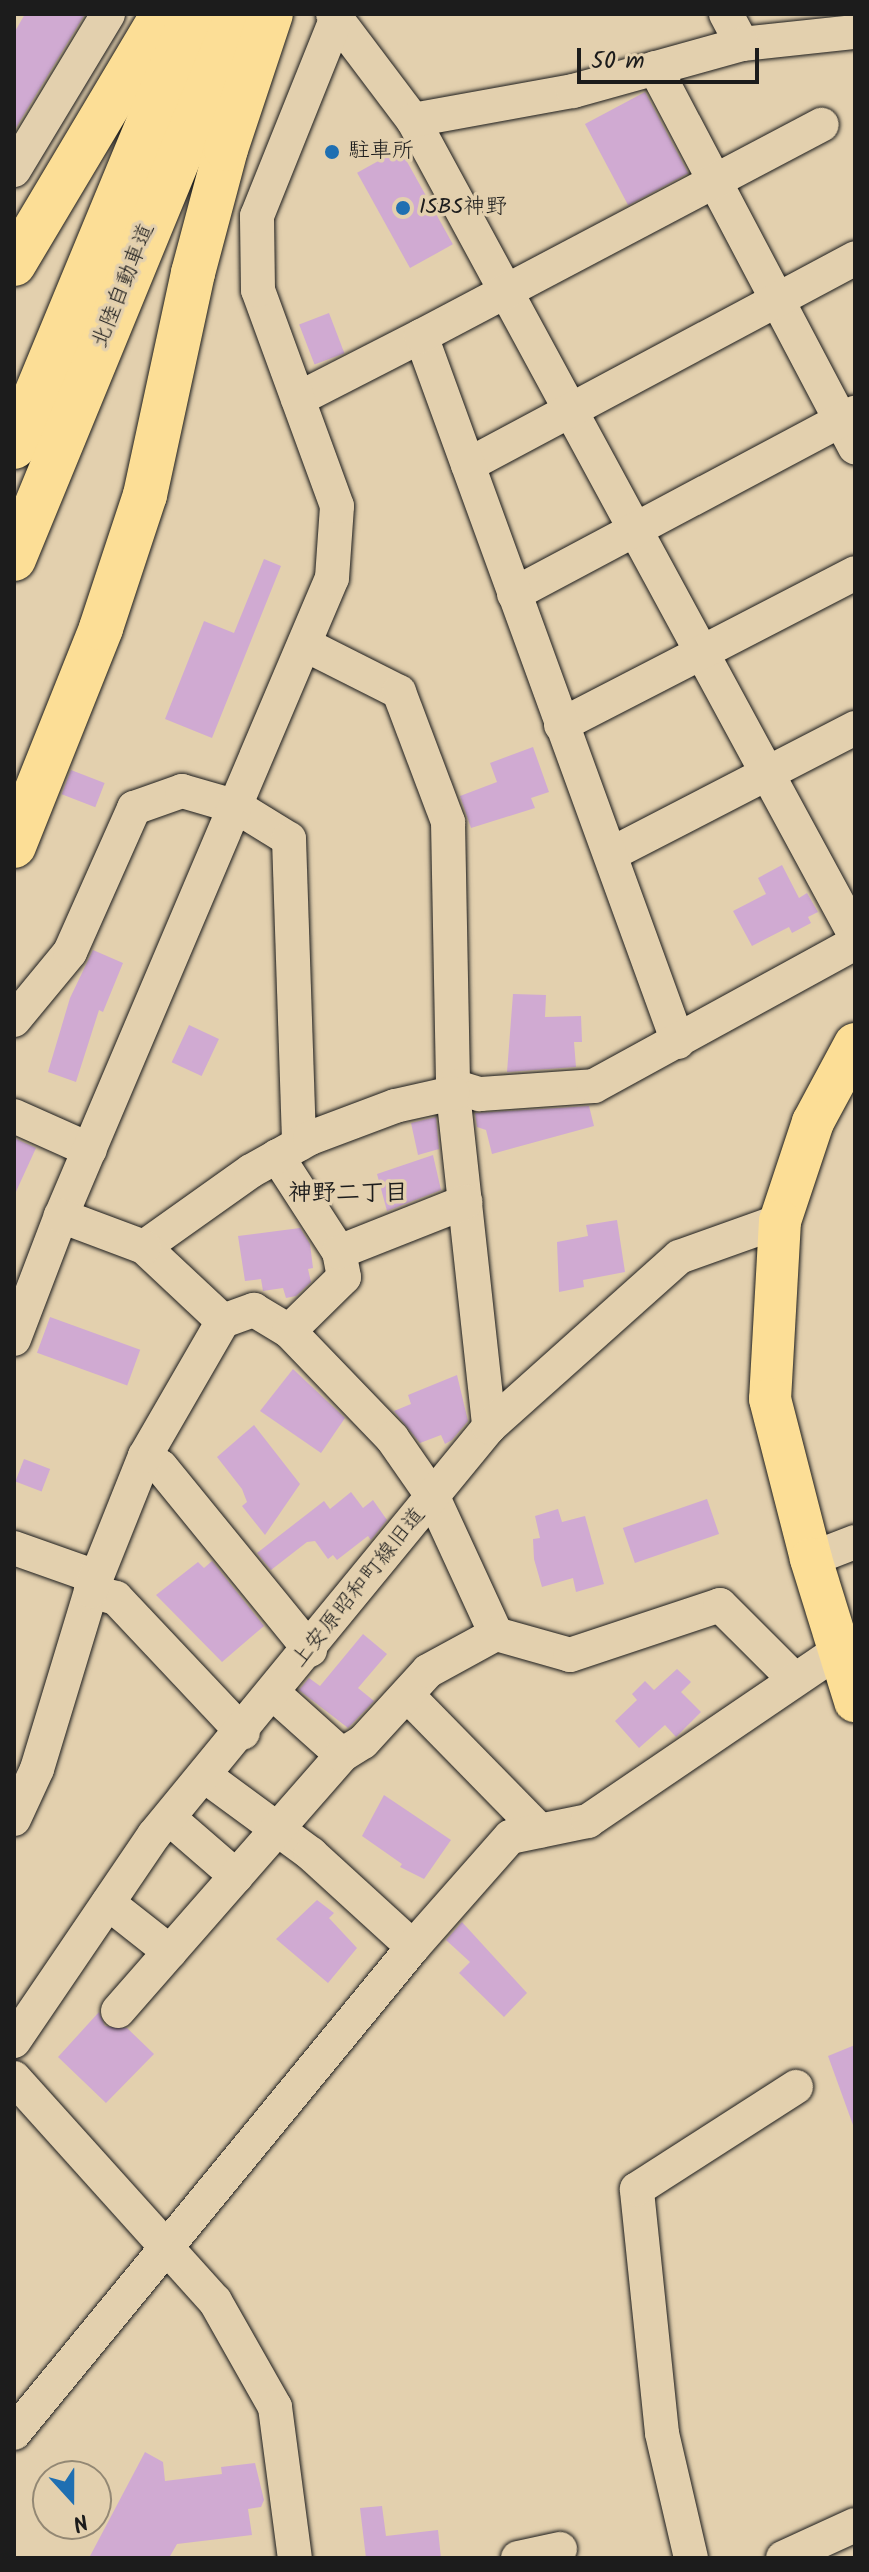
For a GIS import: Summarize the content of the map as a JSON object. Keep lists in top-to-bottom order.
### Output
{
  "streets": {
    "highway": ["北陸自動車道"],
    "street": ["上安原昭和町線旧道"]
  },
  "districts": ["神野二丁目"],
  "places": ["駐車所", "ISBS神野"],
  "scale_bar": "50 m",
  "north": "bottom"
}
